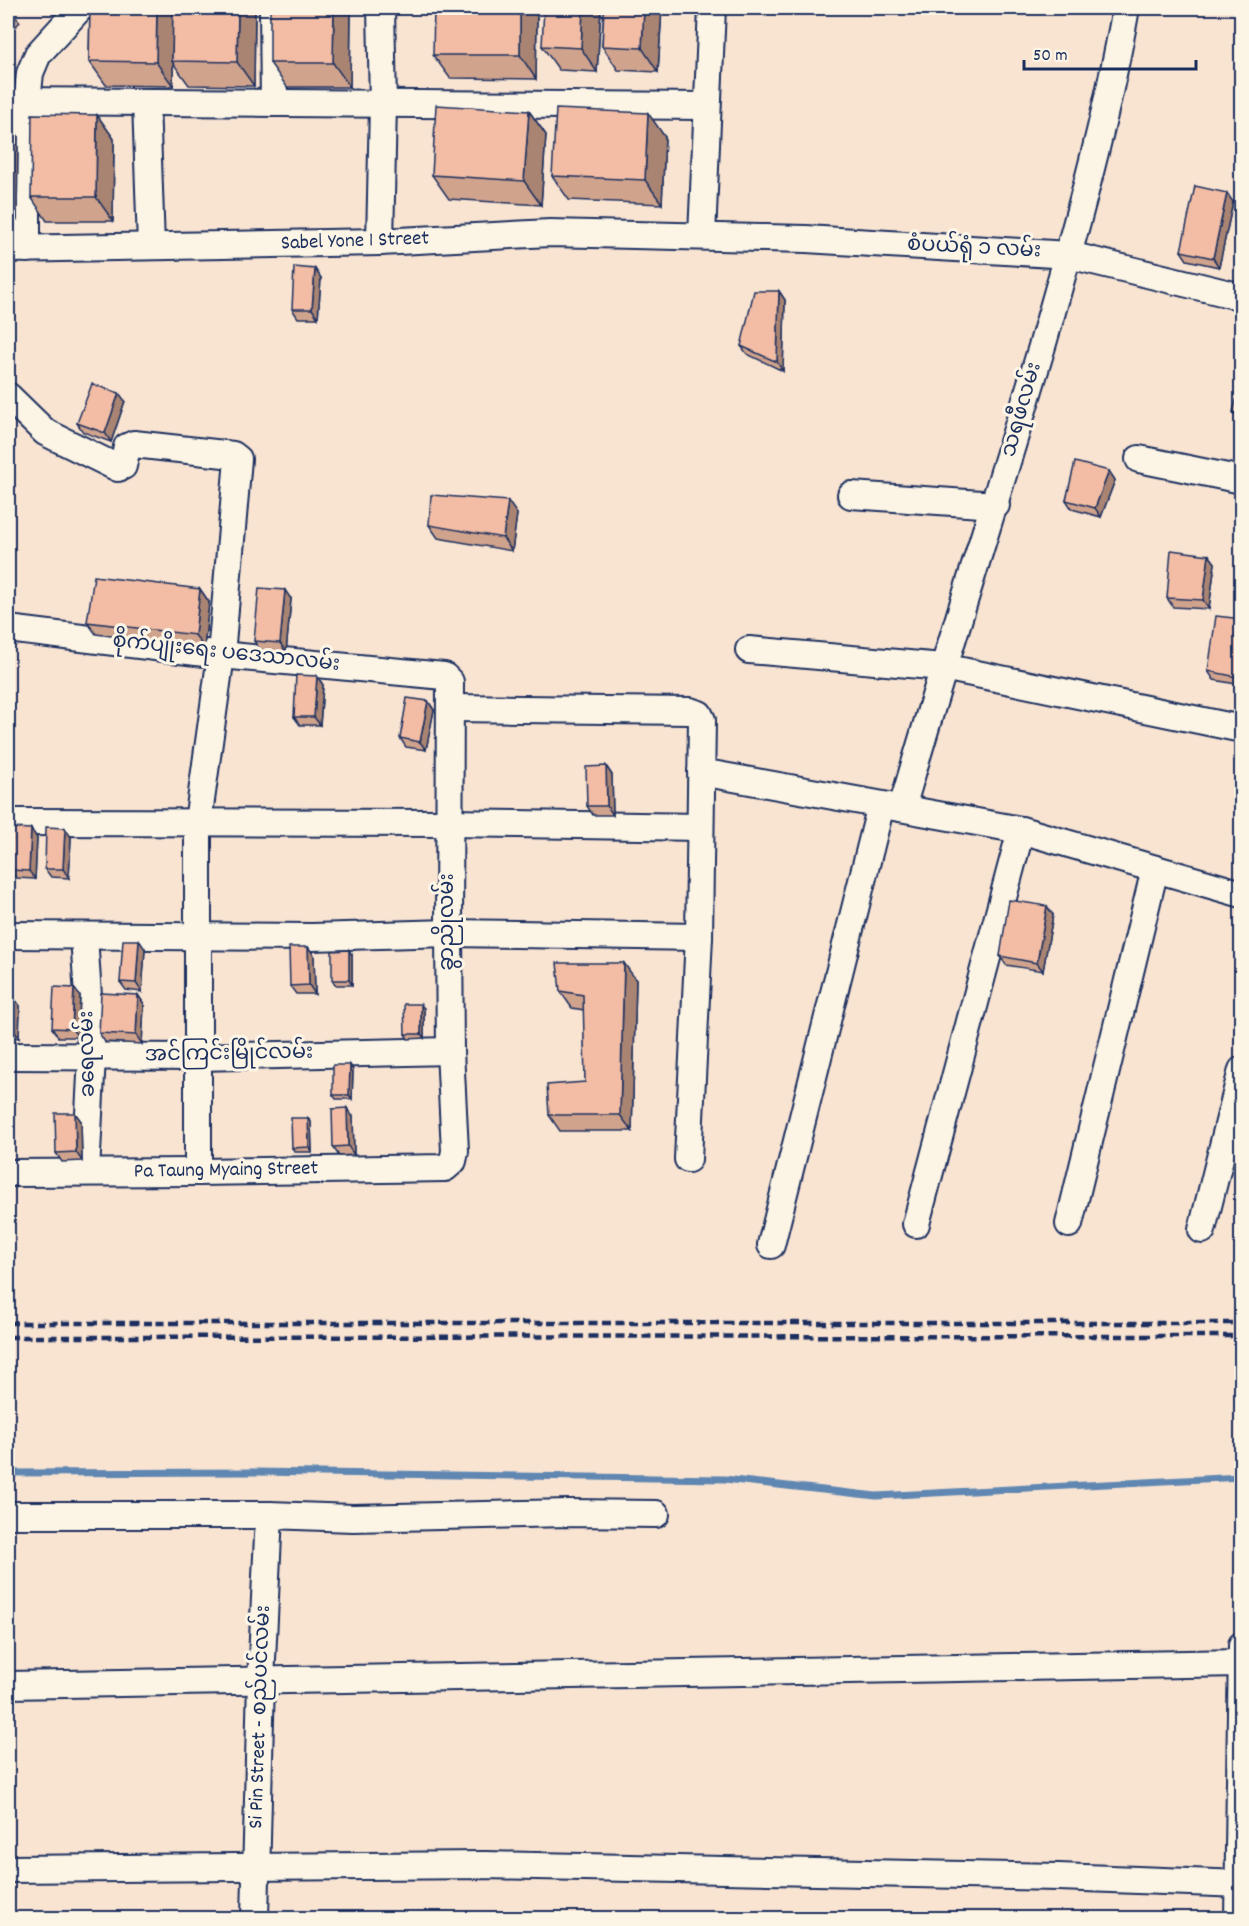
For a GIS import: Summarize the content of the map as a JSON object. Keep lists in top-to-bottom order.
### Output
{
  "streets": {
    "street": [
      "Sabel Yone 1 Street",
      "စံပယ်ရုံ ၁ လမ်း",
      "သရဖီလမ်း",
      "စိုက်ပျိုးရေး ပဒေသာလမ်း",
      "ခွာညိုလမ်း",
      "ခရေလမ်း",
      "အင်ကြင်းမြိုင်လမ်း",
      "Pa Taung Myaing Street",
      "Si Pin Street - စည်ပင်လမ်း"
    ]
  },
  "crossings": [
    ["Sabel Yone 1 Street", "စံပယ်ရုံ ၁ လမ်း"],
    ["စံပယ်ရုံ ၁ လမ်း", "သရဖီလမ်း"],
    ["စိုက်ပျိုးရေး ပဒေသာလမ်း", "ခွာညိုလမ်း"],
    ["ခွာညိုလမ်း", "အင်ကြင်းမြိုင်လမ်း"],
    ["ခွာညိုလမ်း", "Pa Taung Myaing Street"],
    ["ခရေလမ်း", "အင်ကြင်းမြိုင်လမ်း"],
    ["ခရေလမ်း", "Pa Taung Myaing Street"]
  ],
  "scale_bar": "50 m"
}
